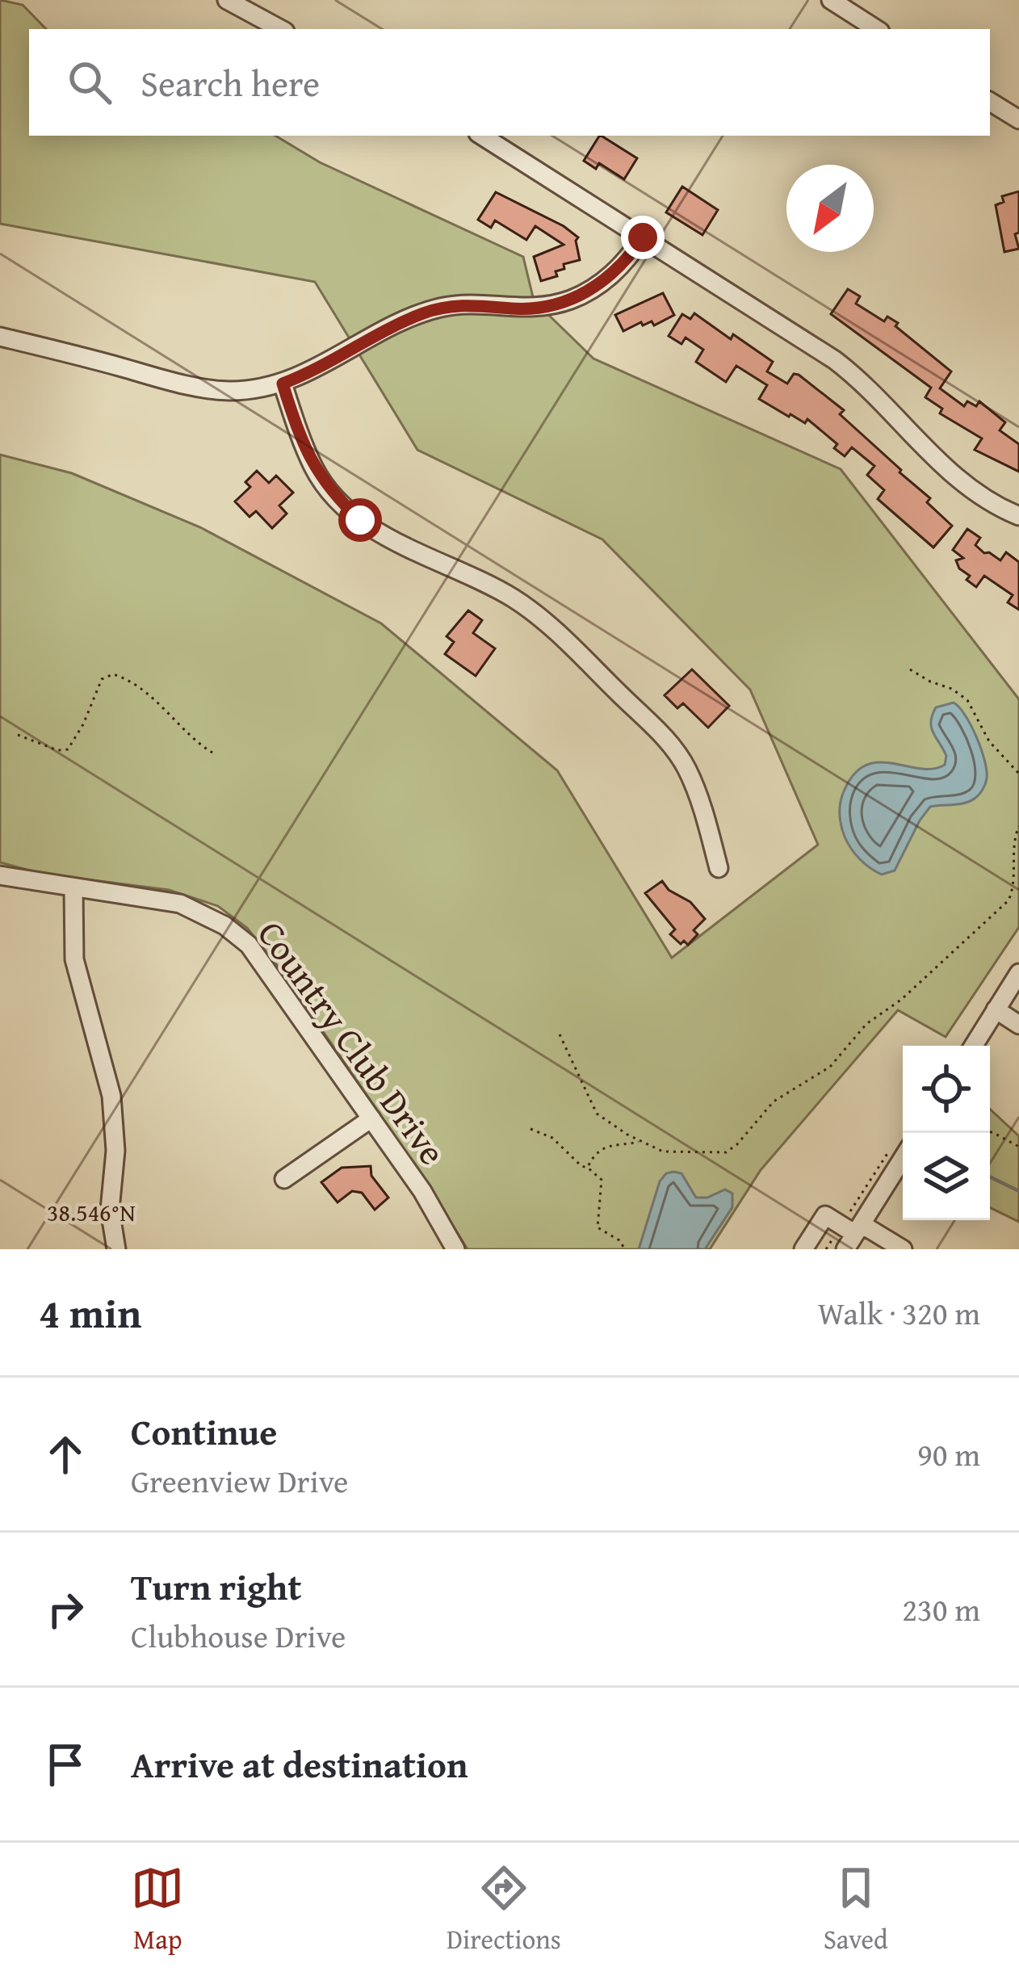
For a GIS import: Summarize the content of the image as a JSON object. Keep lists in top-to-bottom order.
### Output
{
  "streets": {
    "street": ["Country Club Drive"]
  },
  "north": "bottom left",
  "page": {
    "search": "Search here",
    "heading": ["4 min", "Walk · 320 m"],
    "list": [
      ["Continue", "Greenview Drive", "90 m"],
      ["Turn right", "Clubhouse Drive", "230 m"],
      "Arrive at destination"
    ],
    "nav": ["Map", "Directions", "Saved"]
  },
  "coordinates": ["38.546°N"]
}
